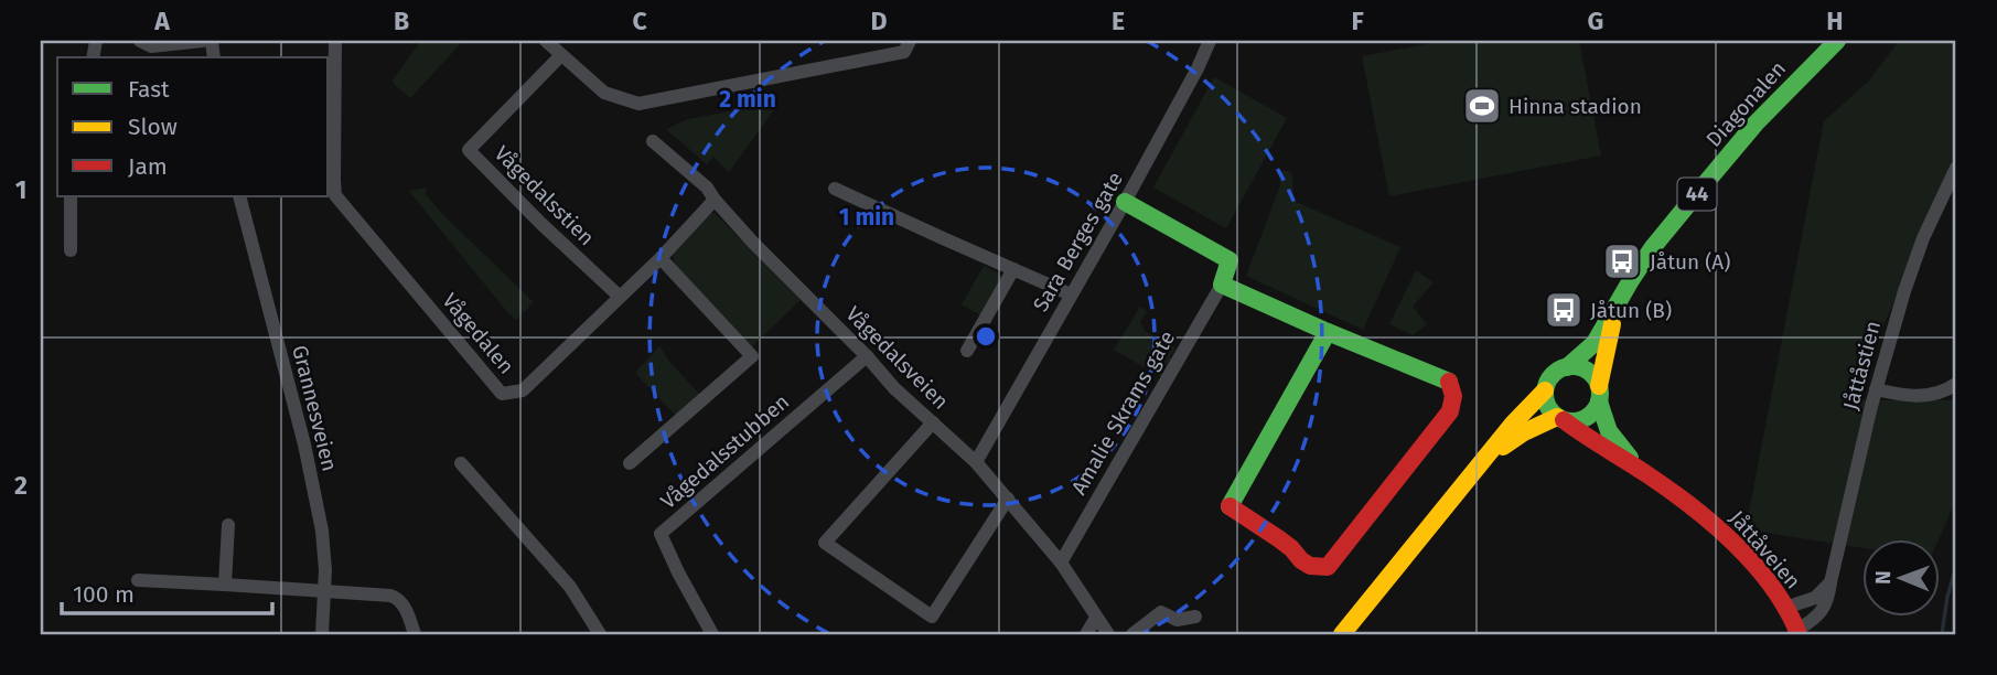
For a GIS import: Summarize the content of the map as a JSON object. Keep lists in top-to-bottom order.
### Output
{
  "streets": {
    "main road": ["Diagonalen", "44", "Jåttåveien"],
    "street": [
      "Vågedalsstien",
      "Sara Berges gate",
      "Vågedalen",
      "Vågedalsveien",
      "Jåttåstien",
      "Grannesveien",
      "Amalie Skrams gate",
      "Vågedalsstubben"
    ]
  },
  "crossings": [
    ["Diagonalen", "44"],
    ["Diagonalen", "Jåttåveien"],
    ["44", "Jåttåveien"],
    ["Vågedalsstien", "Vågedalen"],
    ["Sara Berges gate", "Vågedalsveien"],
    ["Vågedalen", "Vågedalsveien"],
    ["Vågedalsveien", "Amalie Skrams gate"],
    ["Vågedalsveien", "Vågedalsstubben"],
    ["Jåttåstien", "Jåttåveien"]
  ],
  "places": {
    "sports": ["Hinna stadion"],
    "bus stop": ["Jåtun (A)", "Jåtun (B)"]
  },
  "legend": ["Fast", "Slow", "Jam"],
  "scale_bar": "100 m",
  "north": "left",
  "grid": {
    "columns": [
      "A",
      "B",
      "C",
      "D",
      "E",
      "F",
      "G",
      "H"
    ],
    "rows": ["1", "2"]
  },
  "rings": ["2 min", "1 min"]
}
